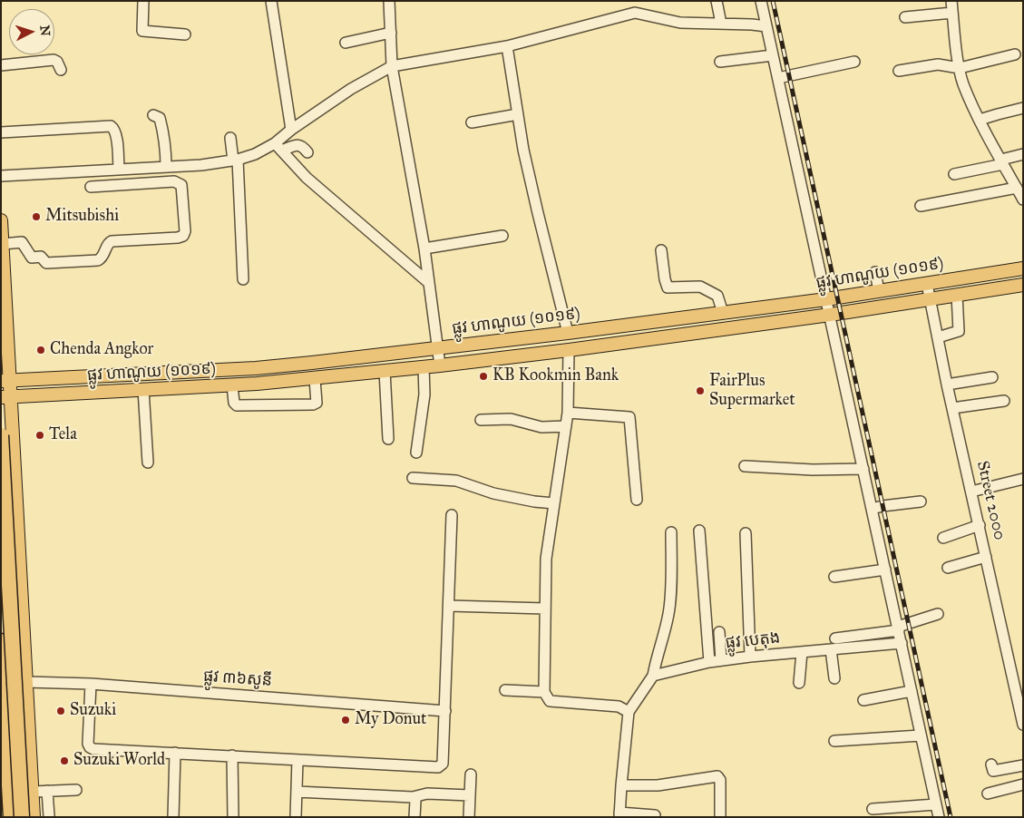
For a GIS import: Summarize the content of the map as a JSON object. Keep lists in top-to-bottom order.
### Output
{
  "streets": {
    "main road": ["ផ្លូវ ហាណូយ (១០១៩)"],
    "street": ["Street 2000", "ផ្លូវ បេតុង", "ផ្លូវ ៣៦សូនី"]
  },
  "crossings": [
    ["ផ្លូវ ហាណូយ (១០១៩)", "Street 2000"]
  ],
  "places": [
    "Mitsubishi",
    "Chenda Angkor",
    "KB Kookmin Bank",
    "FairPlus Supermarket",
    "Tela",
    "Suzuki",
    "My Donut",
    "Suzuki World"
  ],
  "north": "right"
}
